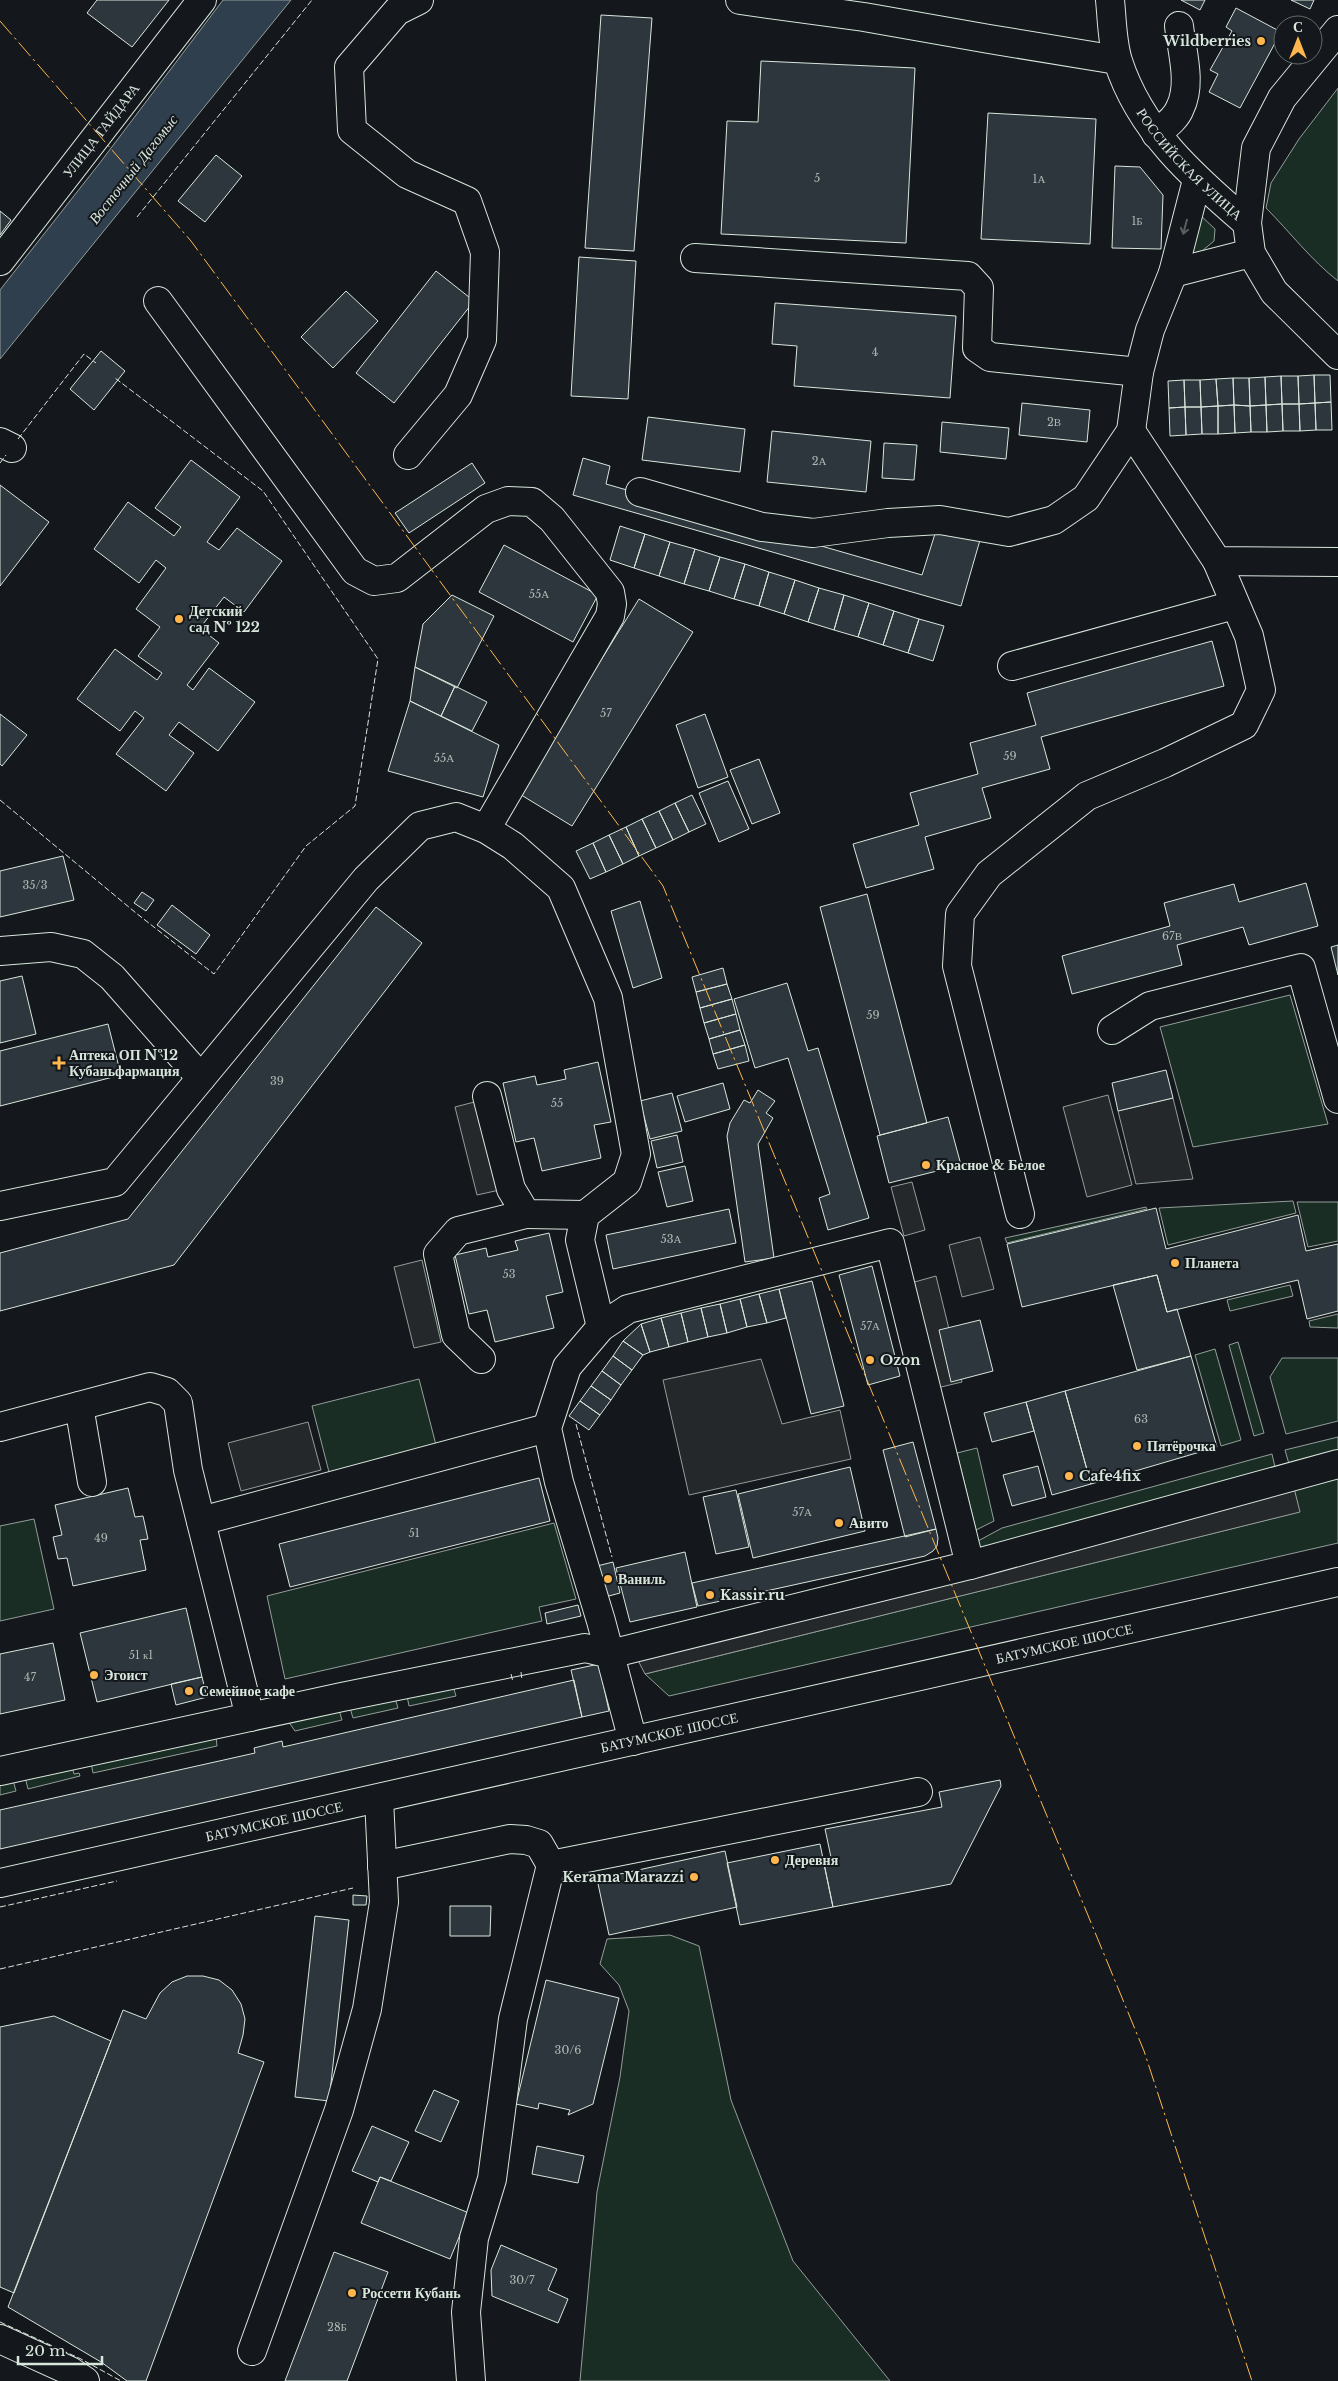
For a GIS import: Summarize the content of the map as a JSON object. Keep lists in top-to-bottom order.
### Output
{
  "streets": {
    "main road": ["УЛИЦА ГАЙДАРА", "РОССИЙСКАЯ УЛИЦА", "БАТУМСКОЕ ШОССЕ"]
  },
  "water": ["Восточный Дагомыс"],
  "places": {
    "other": [
      "Wildberries",
      "Детский сад № 122",
      "Красное & Белое",
      "Планета",
      "Ozon",
      "Пятёрочка",
      "Cafe4fix",
      "Авито",
      "Ваниль",
      "Kassir.ru",
      "Эгоист",
      "Семейное кафе",
      "Деревня",
      "Kerama Marazzi",
      "Россети Кубань"
    ],
    "health": ["Аптека ОП №12 Кубаньфармация"]
  },
  "house_numbers": [
    "5",
    "1А",
    "1Б",
    "4",
    "2В",
    "2А",
    "55А",
    "57",
    "59",
    "55А",
    "35/3",
    "67В",
    "59",
    "39",
    "55",
    "53А",
    "53",
    "57А",
    "63",
    "57А",
    "51",
    "49",
    "51 к1",
    "47",
    "30/6",
    "30/7",
    "28Б"
  ],
  "scale_bar": "20 m",
  "north": "top"
}
